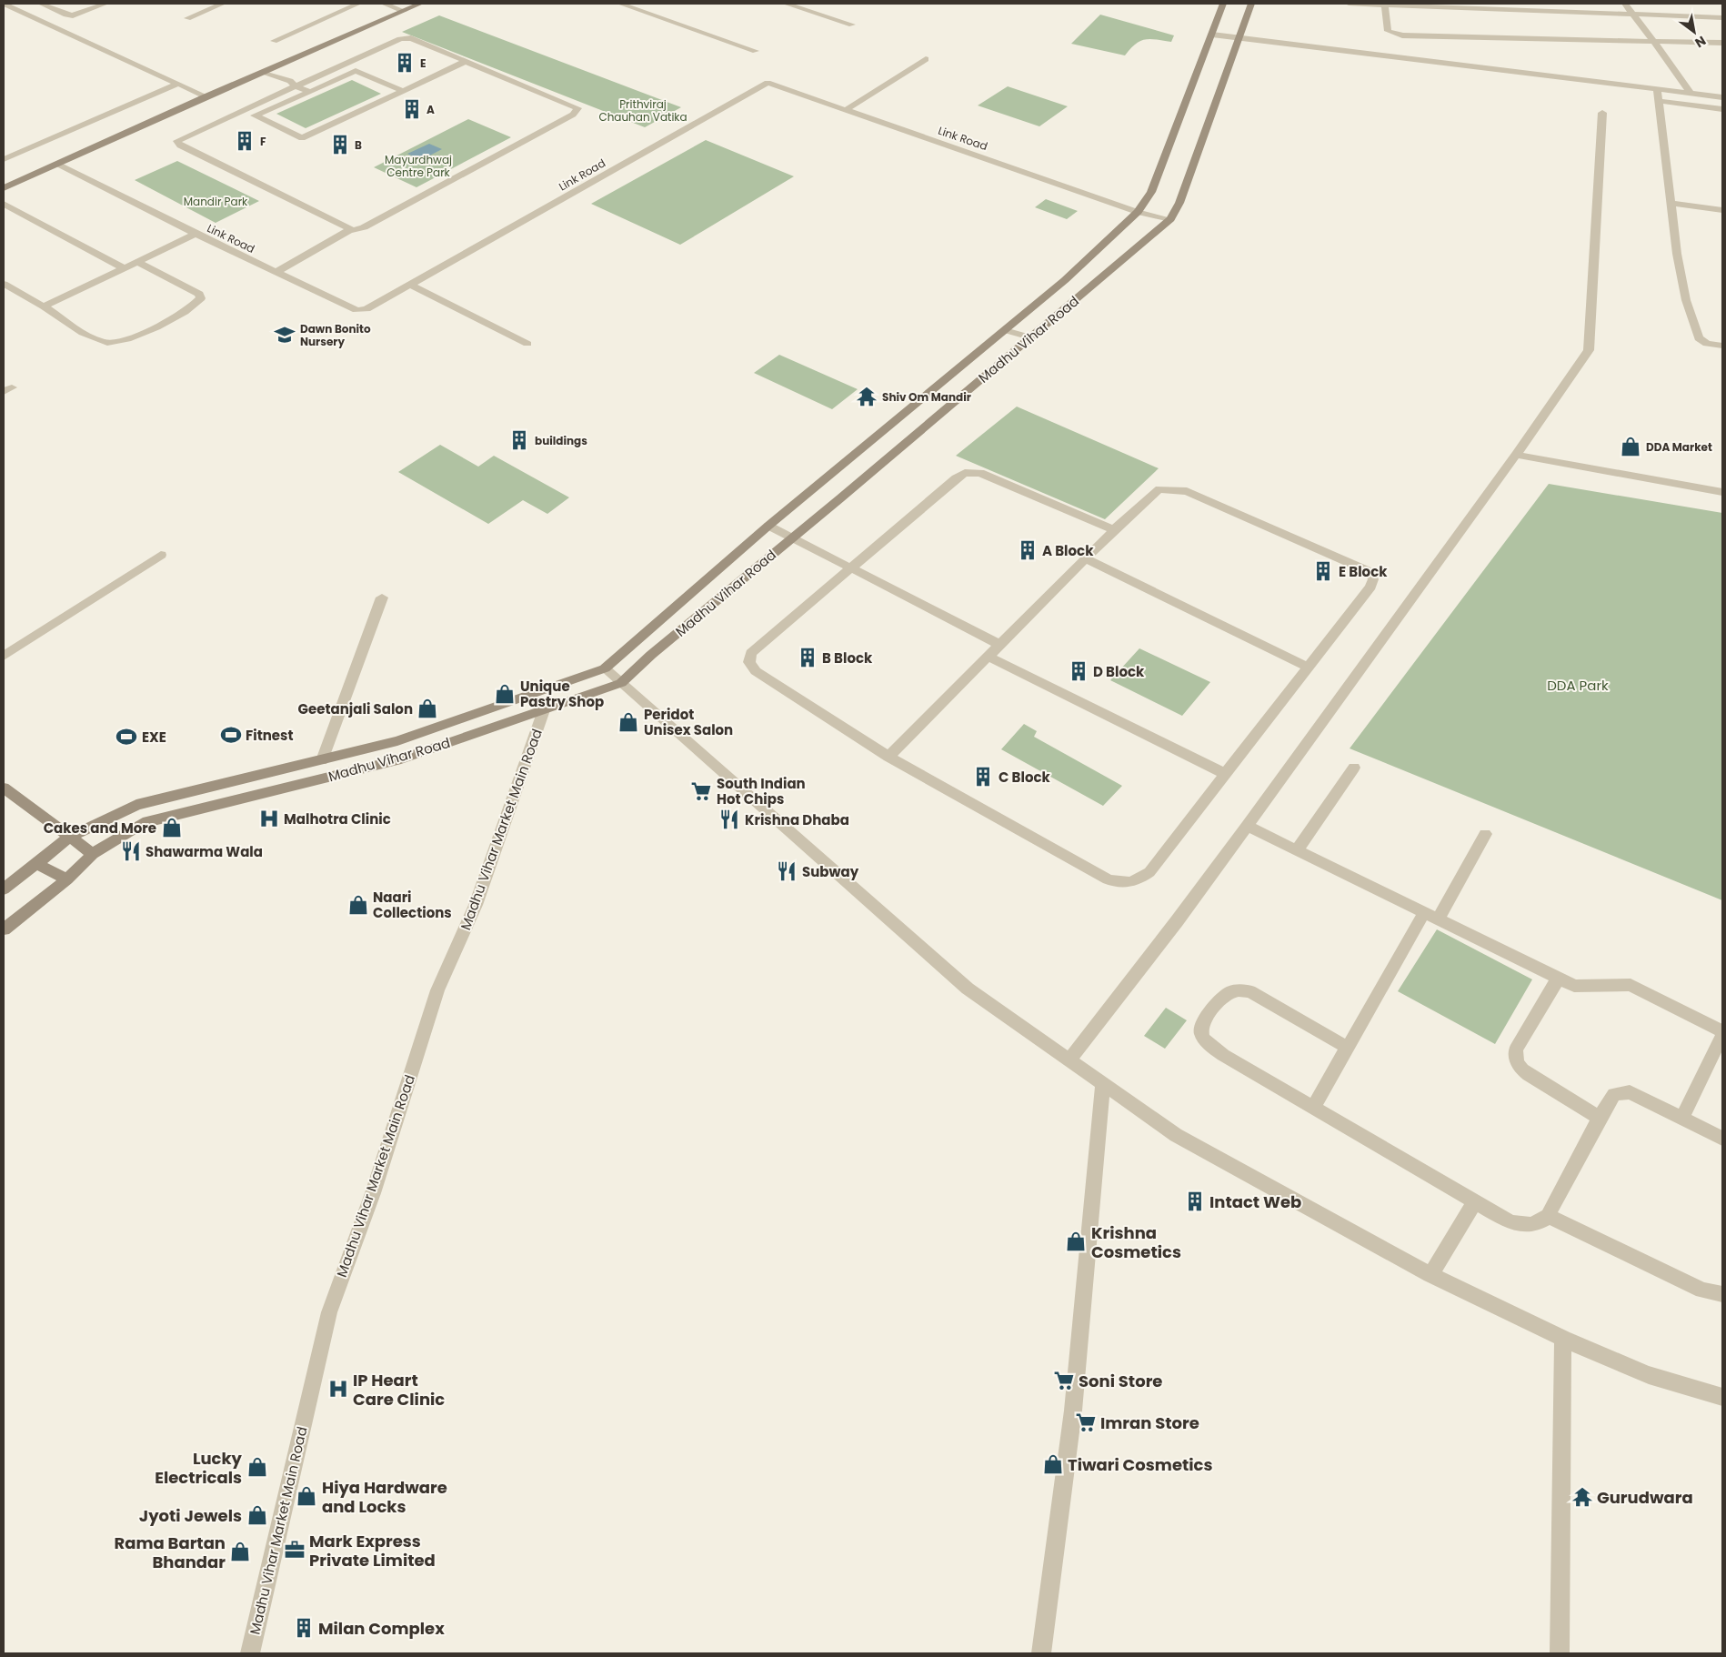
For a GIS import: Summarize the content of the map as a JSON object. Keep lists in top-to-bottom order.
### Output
{
  "streets": {
    "street": ["Link Road", "Madhu Vihar Road", "Madhu Vihar Market Main Road"]
  },
  "crossings": [
    ["Link Road", "Madhu Vihar Road"],
    ["Madhu Vihar Road", "Madhu Vihar Market Main Road"]
  ],
  "parks": [
    "Prithviraj Chauhan Vatika",
    "Mayurdhwaj Centre Park",
    "Mandir Park",
    "DDA Park"
  ],
  "places": {
    "building": [
      "E",
      "A",
      "F",
      "B",
      "buildings",
      "A Block",
      "E Block",
      "B Block",
      "D Block",
      "C Block",
      "Intact Web",
      "Milan Complex"
    ],
    "school or university": ["Dawn Bonito Nursery"],
    "temple": ["Shiv Om Mandir", "Gurudwara"],
    "shop": [
      "DDA Market",
      "Unique Pastry Shop",
      "Geetanjali Salon",
      "Peridot Unisex Salon",
      "Cakes and More",
      "Naari Collections",
      "Krishna Cosmetics",
      "Tiwari Cosmetics",
      "Lucky Electricals",
      "Hiya Hardware and Locks",
      "Jyoti Jewels",
      "Rama Bartan Bhandar"
    ],
    "sports": ["Fitnest", "EXE"],
    "supermarket": ["South Indian Hot Chips", "Soni Store", "Imran Store"],
    "hospital": ["Malhotra Clinic", "IP Heart Care Clinic"],
    "restaurant": ["Krishna Dhaba", "Shawarma Wala", "Subway"],
    "office": ["Mark Express Private Limited"]
  },
  "north": "bottom right"
}
